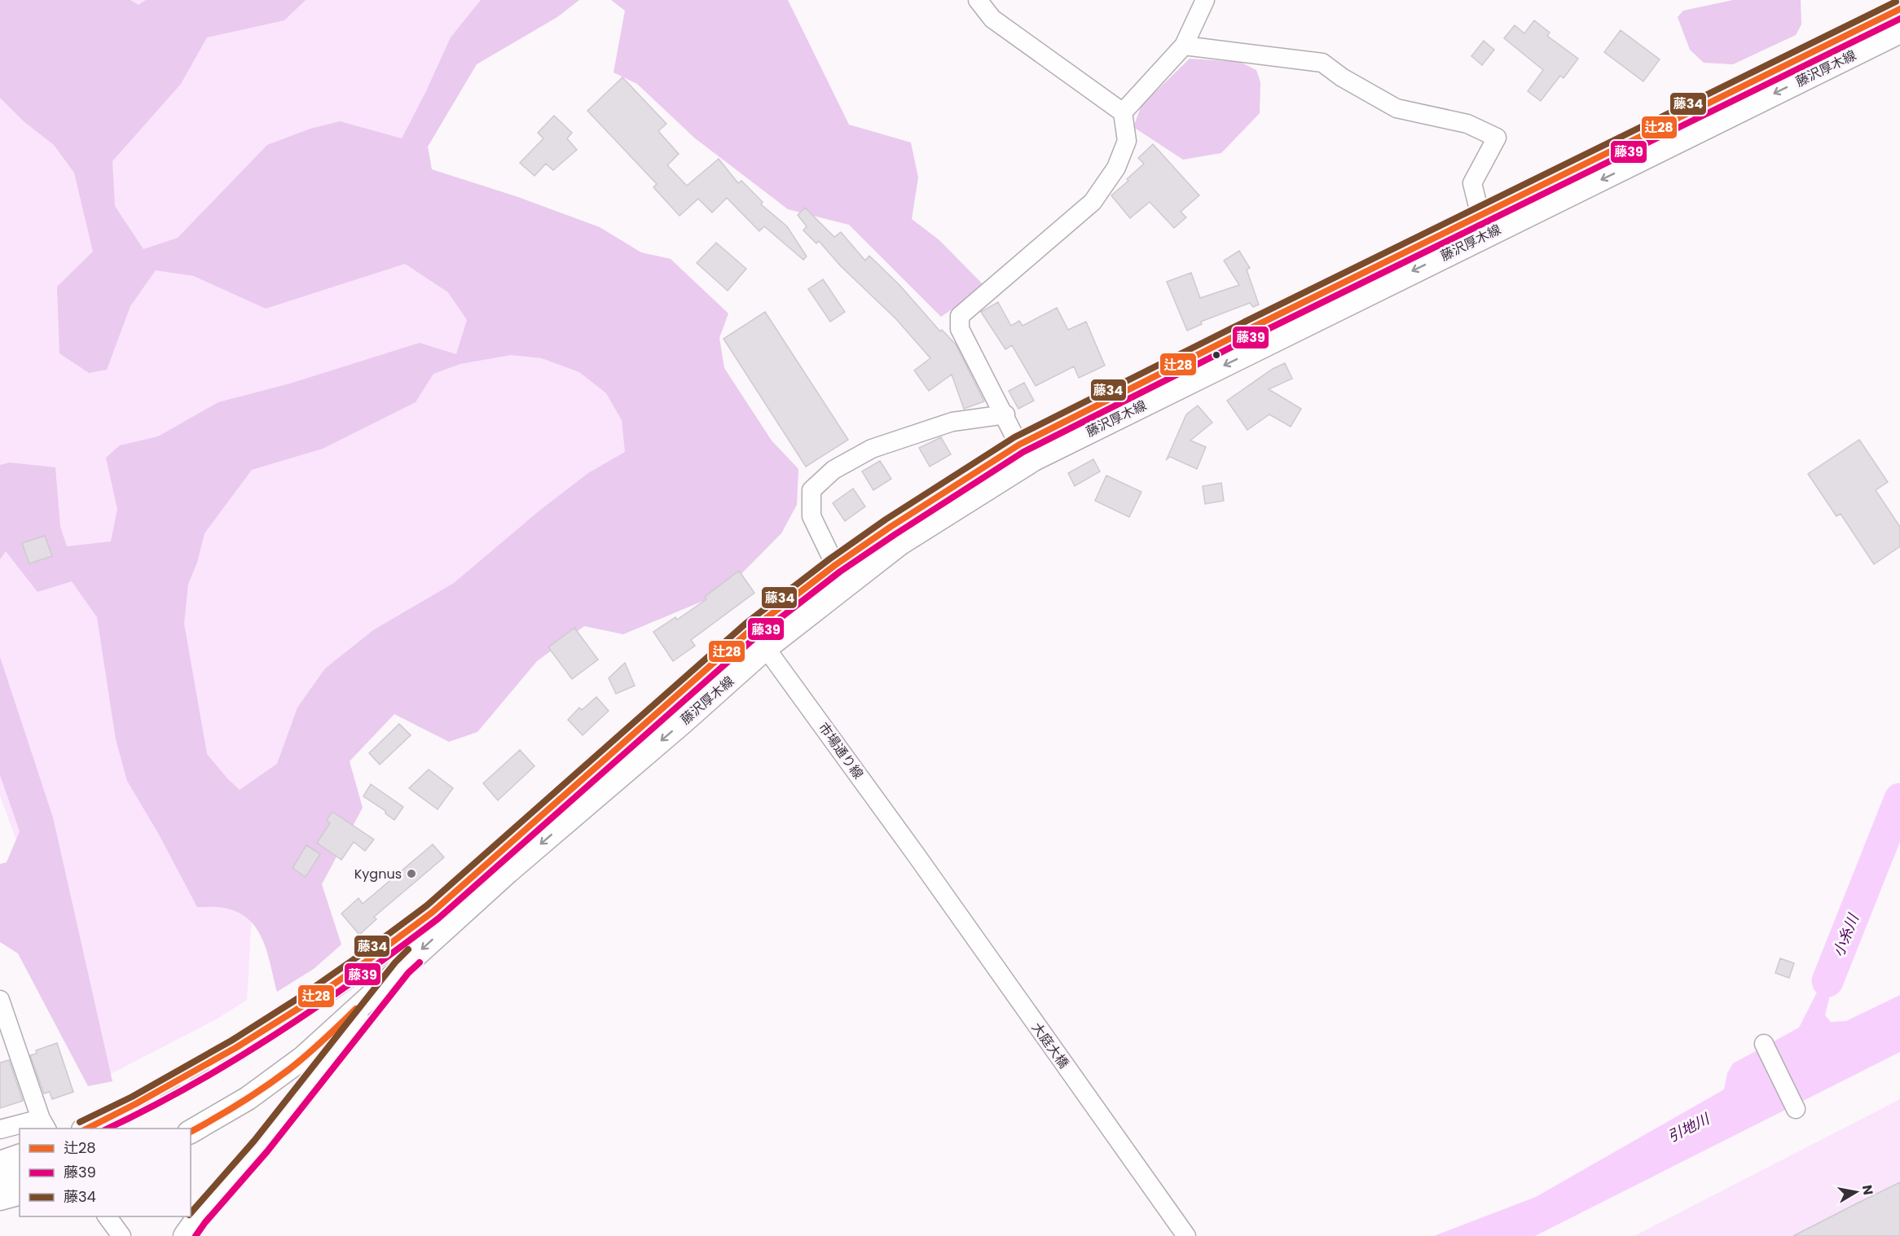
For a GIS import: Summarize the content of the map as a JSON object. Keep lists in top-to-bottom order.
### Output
{
  "streets": {
    "main road": ["藤沢厚木線"],
    "street": ["市場通り線", "大庭大橋"]
  },
  "crossings": [
    ["藤沢厚木線", "市場通り線"],
    ["市場通り線", "大庭大橋"]
  ],
  "water": ["小糸川", "引地川"],
  "places": ["Kygnus"],
  "lines": ["transit line 藤34", "transit line 辻28", "transit line 藤39"],
  "legend": ["辻28", "藤39", "藤34"],
  "north": "right"
}
